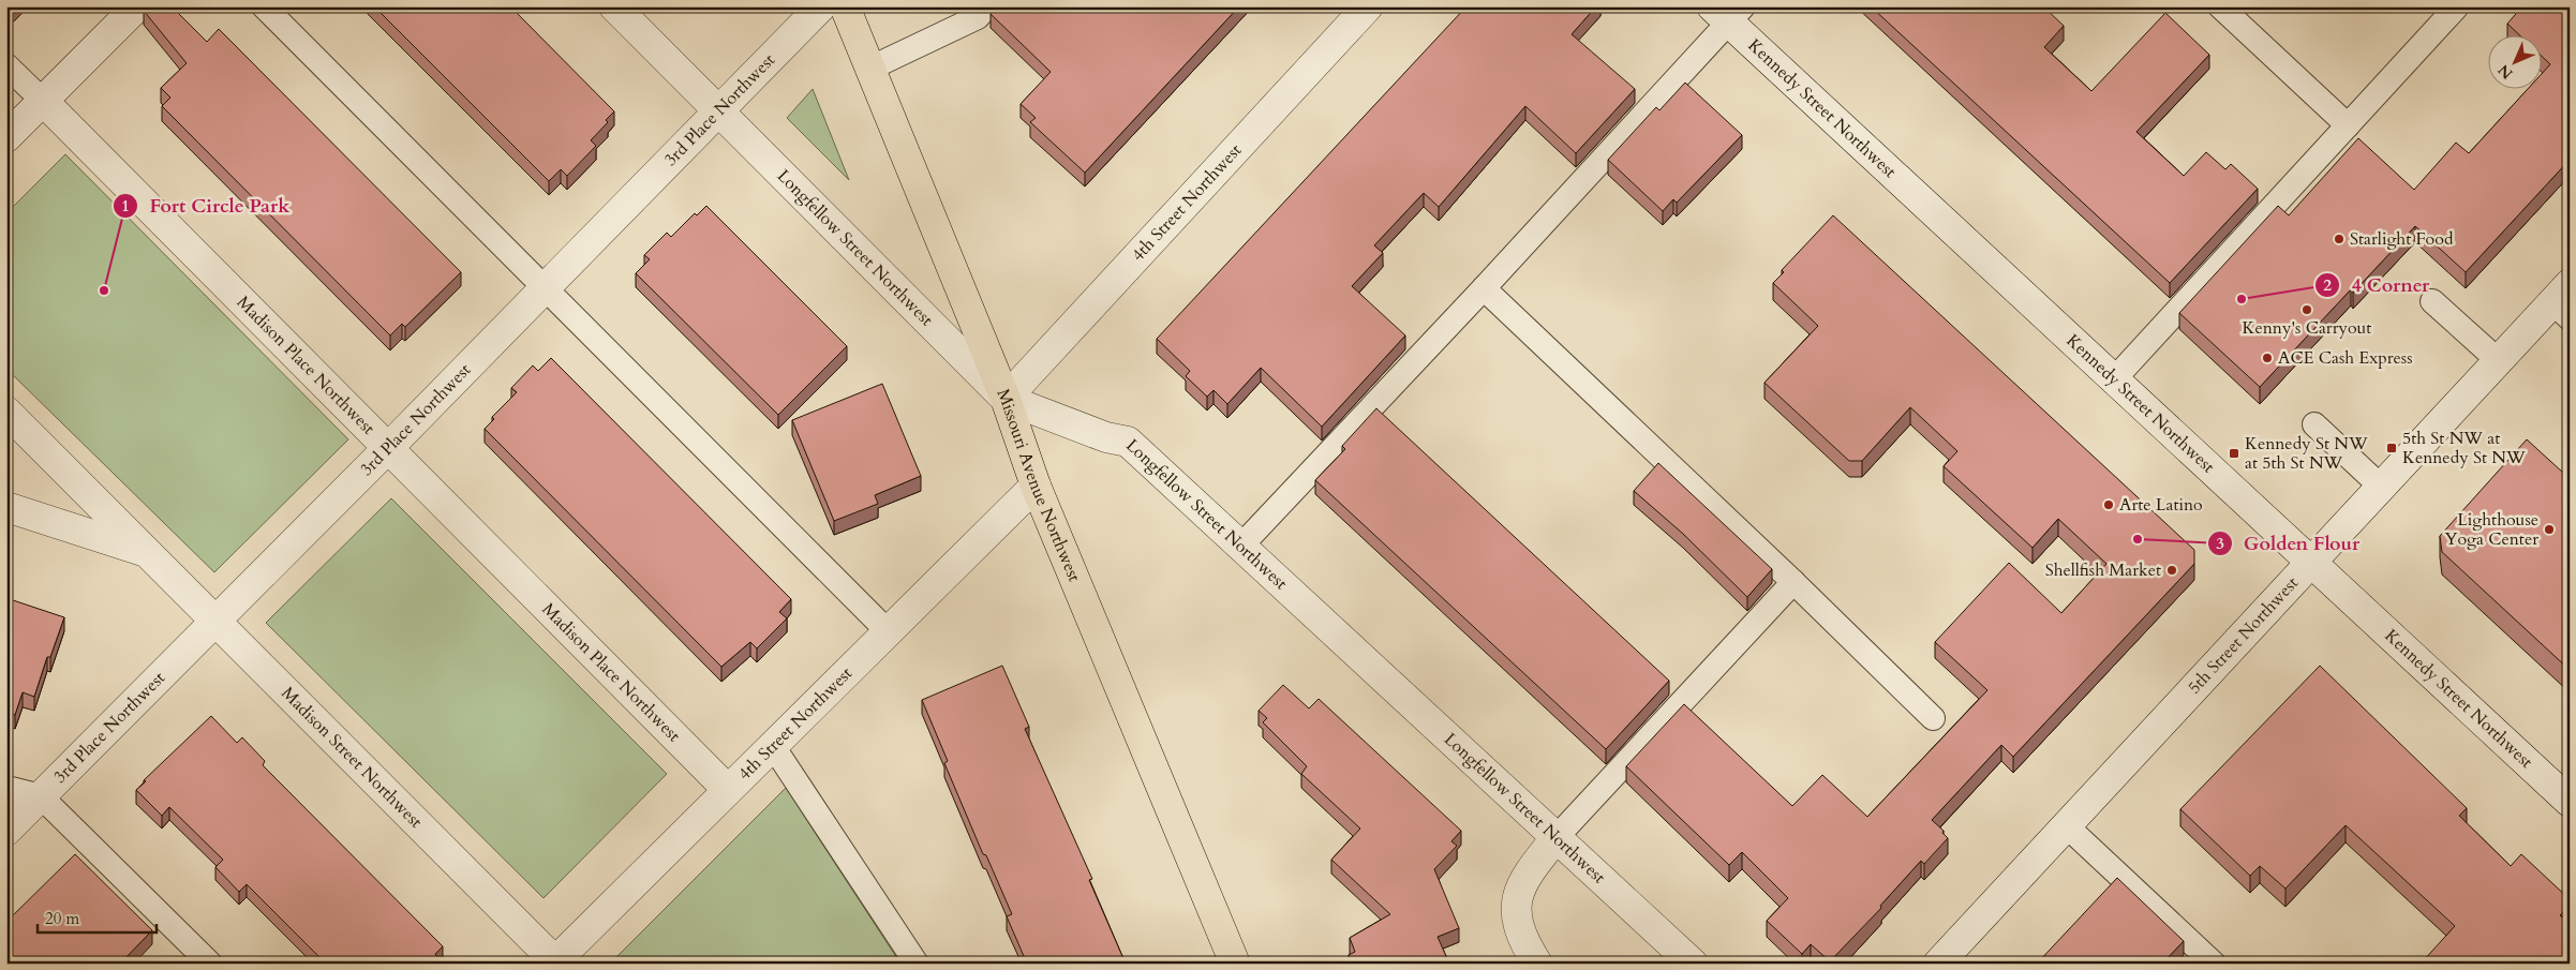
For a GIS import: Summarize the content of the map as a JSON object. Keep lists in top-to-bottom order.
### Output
{
  "streets": {
    "main road": ["Missouri Avenue Northwest"],
    "street": [
      "Kennedy Street Northwest",
      "3rd Place Northwest",
      "4th Street Northwest",
      "Longfellow Street Northwest",
      "Madison Place Northwest",
      "5th Street Northwest",
      "Madison Street Northwest"
    ]
  },
  "crossings": [
    ["Kennedy Street Northwest", "5th Street Northwest"],
    ["3rd Place Northwest", "Longfellow Street Northwest"],
    ["3rd Place Northwest", "Madison Place Northwest"],
    ["3rd Place Northwest", "Madison Street Northwest"],
    ["4th Street Northwest", "Longfellow Street Northwest"],
    ["4th Street Northwest", "Madison Place Northwest"],
    ["4th Street Northwest", "Missouri Avenue Northwest"],
    ["4th Street Northwest", "Madison Street Northwest"],
    ["Longfellow Street Northwest", "Missouri Avenue Northwest"]
  ],
  "places": {
    "other": [
      "Starlight Food",
      "Fort Circle Park",
      "4 Corner",
      "Kenny's Carryout",
      "ACE Cash Express",
      "Arte Latino",
      "Lighthouse Yoga Center",
      "Golden Flour",
      "Shellfish Market"
    ],
    "transit": ["5th St NW at Kennedy St NW", "Kennedy St NW at 5th St NW"]
  },
  "scale_bar": "20 m",
  "north": "bottom left"
}
